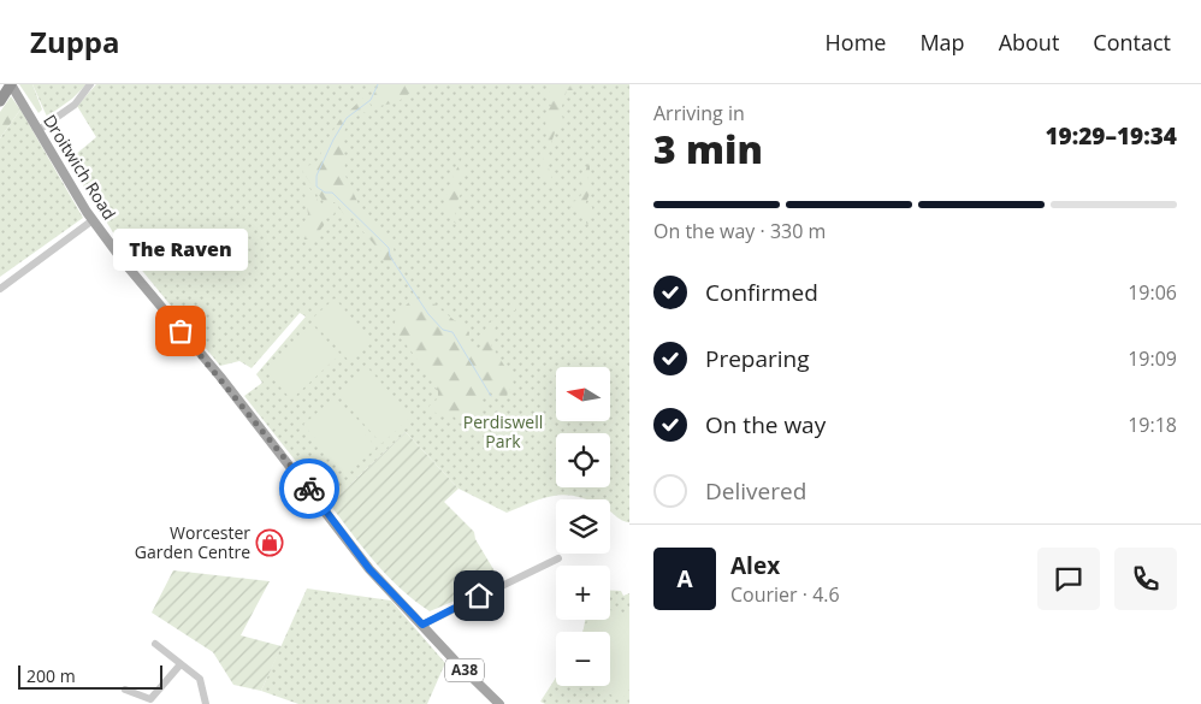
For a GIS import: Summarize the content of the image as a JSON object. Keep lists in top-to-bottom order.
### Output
{
  "streets": {
    "main road": ["Droitwich Road", "A38"]
  },
  "parks": ["Perdiswell Park"],
  "places": {
    "other": ["The Raven"],
    "shop": ["Worcester Garden Centre"]
  },
  "scale_bar": "200 m",
  "north": "left",
  "page": {
    "header": "Zuppa",
    "nav": [
      "Home",
      "Map",
      "About",
      "Contact"
    ],
    "heading": ["3 min", "Arriving in", "19:29–19:34"],
    "panel": ["Alex", "Courier · 4.6"],
    "bar": "On the way · 330 m",
    "bubble": "The Raven",
    "list": [
      ["Confirmed", "19:06"],
      ["Preparing", "19:09"],
      ["On the way", "19:18"],
      "Delivered"
    ],
    "map_buttons": ["+", "−"],
    "round": "A",
    "scale": "200 m"
  }
}
